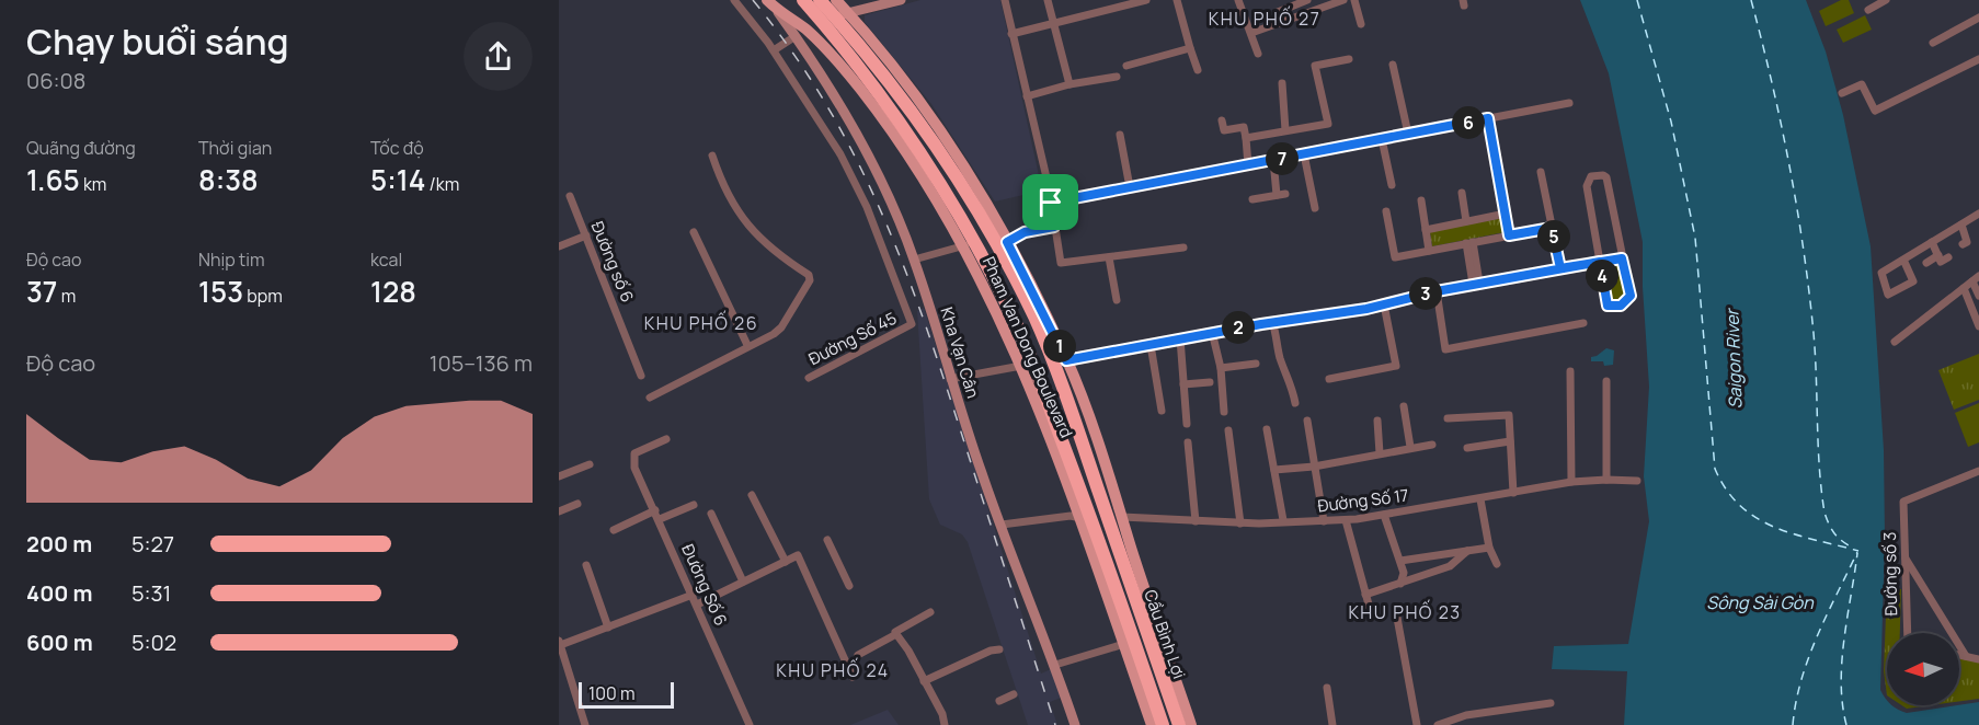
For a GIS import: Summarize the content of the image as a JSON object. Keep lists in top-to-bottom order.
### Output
{
  "streets": {
    "highway": ["Pham Van Dong Boulevard", "Cầu Bình Lợi"],
    "street": [
      "Đường số 6",
      "Đường Số 45",
      "Kha Vạn Cân",
      "Đường Số 17",
      "Đường số 3",
      "Đường Số 6"
    ]
  },
  "crossings": [
    ["Pham Van Dong Boulevard", "Kha Vạn Cân"],
    ["Pham Van Dong Boulevard", "Đường Số 17"],
    ["Pham Van Dong Boulevard", "Cầu Bình Lợi"]
  ],
  "districts": [
    "KHU PHỐ 27",
    "KHU PHỐ 26",
    "KHU PHỐ 23",
    "KHU PHỐ 24"
  ],
  "water": ["Saigon River", "Sông Sài Gòn"],
  "scale_bar": "100 m",
  "north": "left",
  "page": {
    "heading": ["Chạy buổi sáng", "06:08"],
    "pins": [
      "6",
      "7",
      "5",
      "4",
      "3",
      "2",
      "1"
    ],
    "stats": [
      ["Quãng đường", "1.65 km"],
      ["Thời gian", "8:38"],
      ["Tốc độ", "5:14 /km"],
      ["Độ cao", "37 m"],
      ["Nhịp tim", "153 bpm"],
      ["kcal", "128"]
    ],
    "chart": ["Độ cao", "105–136 m"],
    "list": [
      {
        "name": "200 m",
        "note": "5:27"
      },
      {
        "name": "400 m",
        "note": "5:31"
      },
      {
        "name": "600 m",
        "note": "5:02"
      }
    ],
    "scale": "100 m"
  }
}
